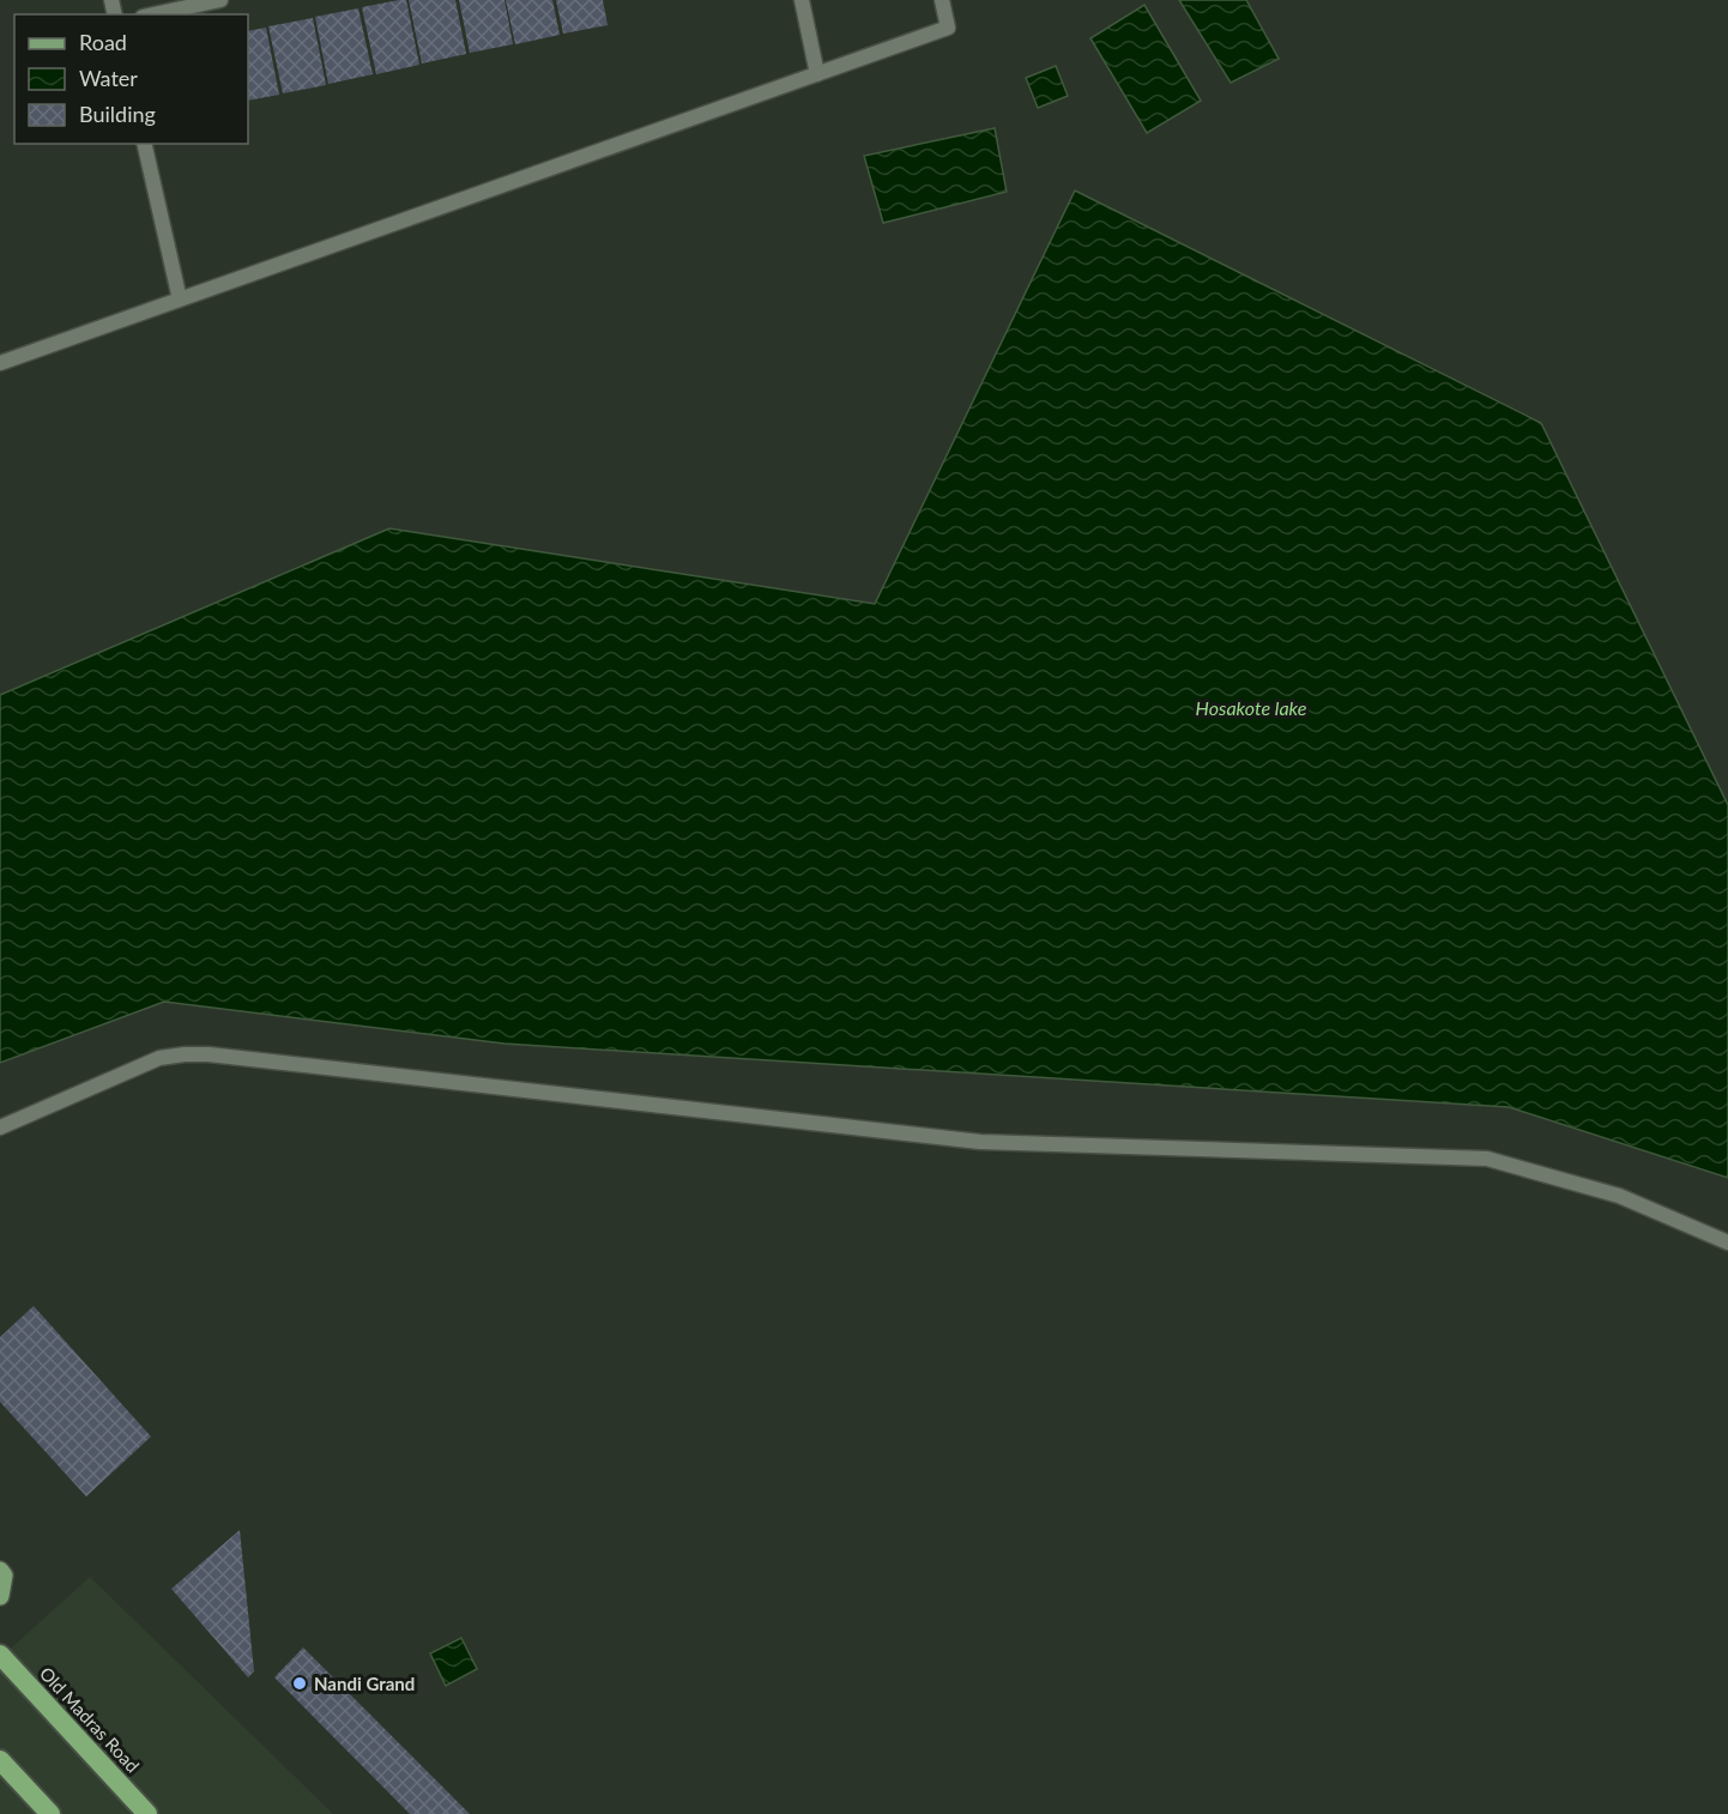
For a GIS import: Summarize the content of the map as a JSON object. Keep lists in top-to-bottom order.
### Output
{
  "streets": {
    "highway": ["Old Madras Road"]
  },
  "water": ["Hosakote lake"],
  "places": ["Nandi Grand"],
  "legend": ["Road", "Water", "Building"]
}
